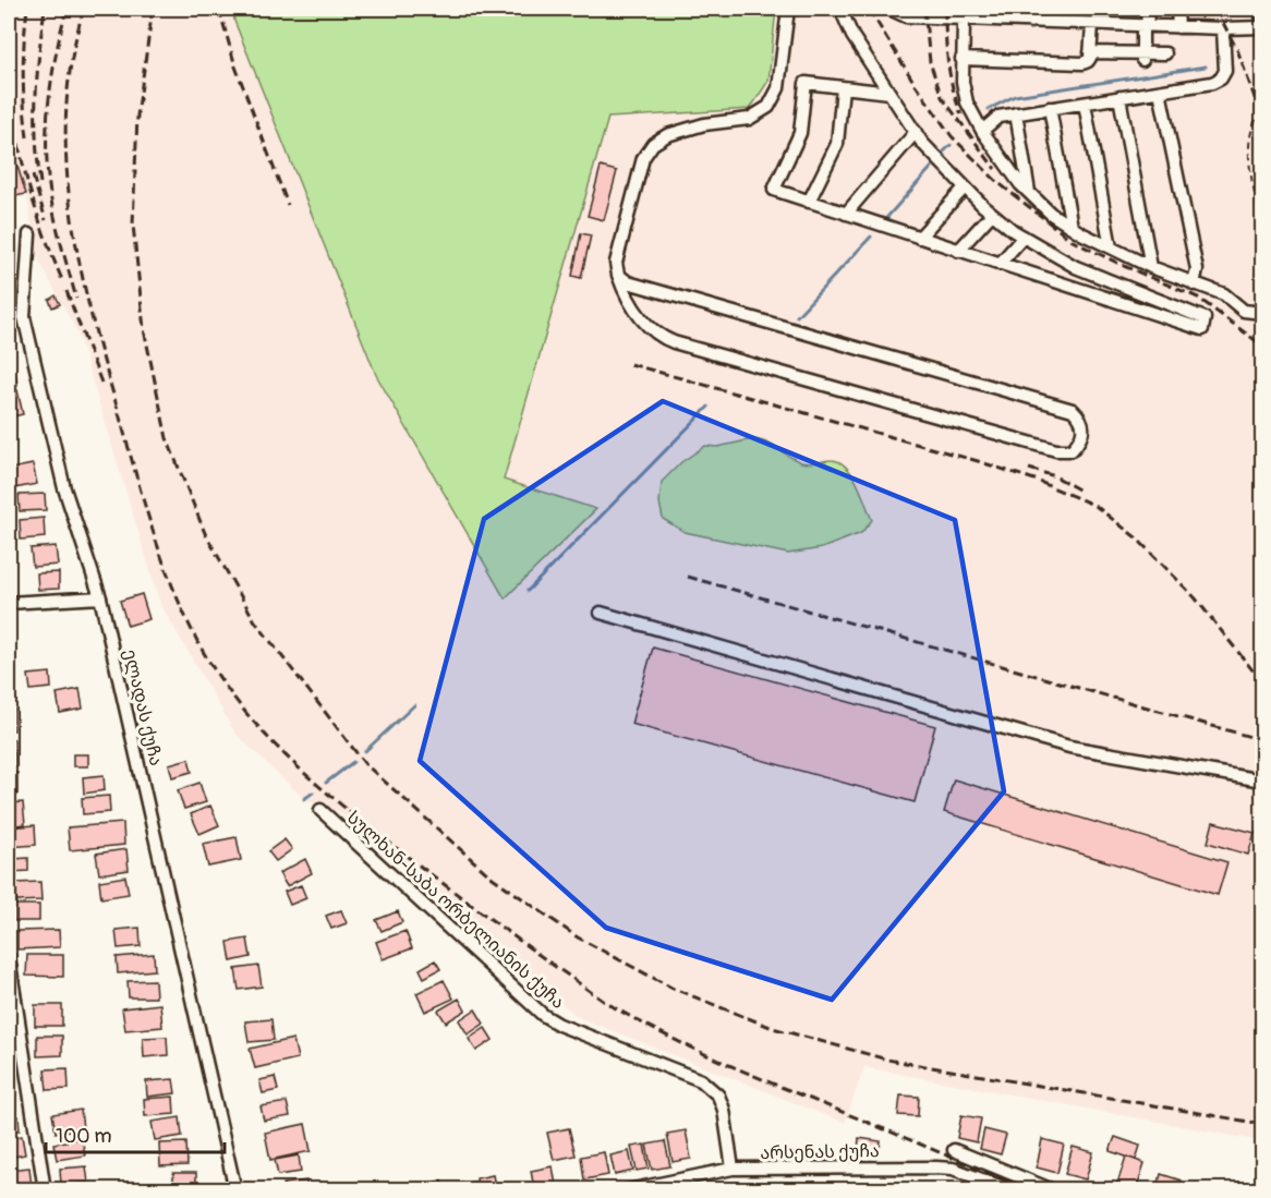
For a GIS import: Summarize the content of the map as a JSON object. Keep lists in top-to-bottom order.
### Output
{
  "streets": {
    "street": ["ელადას ქუჩა", "სულხან-საბა ორბელიანის ქუჩა", "არსენას ქუჩა"]
  },
  "crossings": [
    ["სულხან-საბა ორბელიანის ქუჩა", "არსენას ქუჩა"]
  ],
  "scale_bar": "100 m"
}
